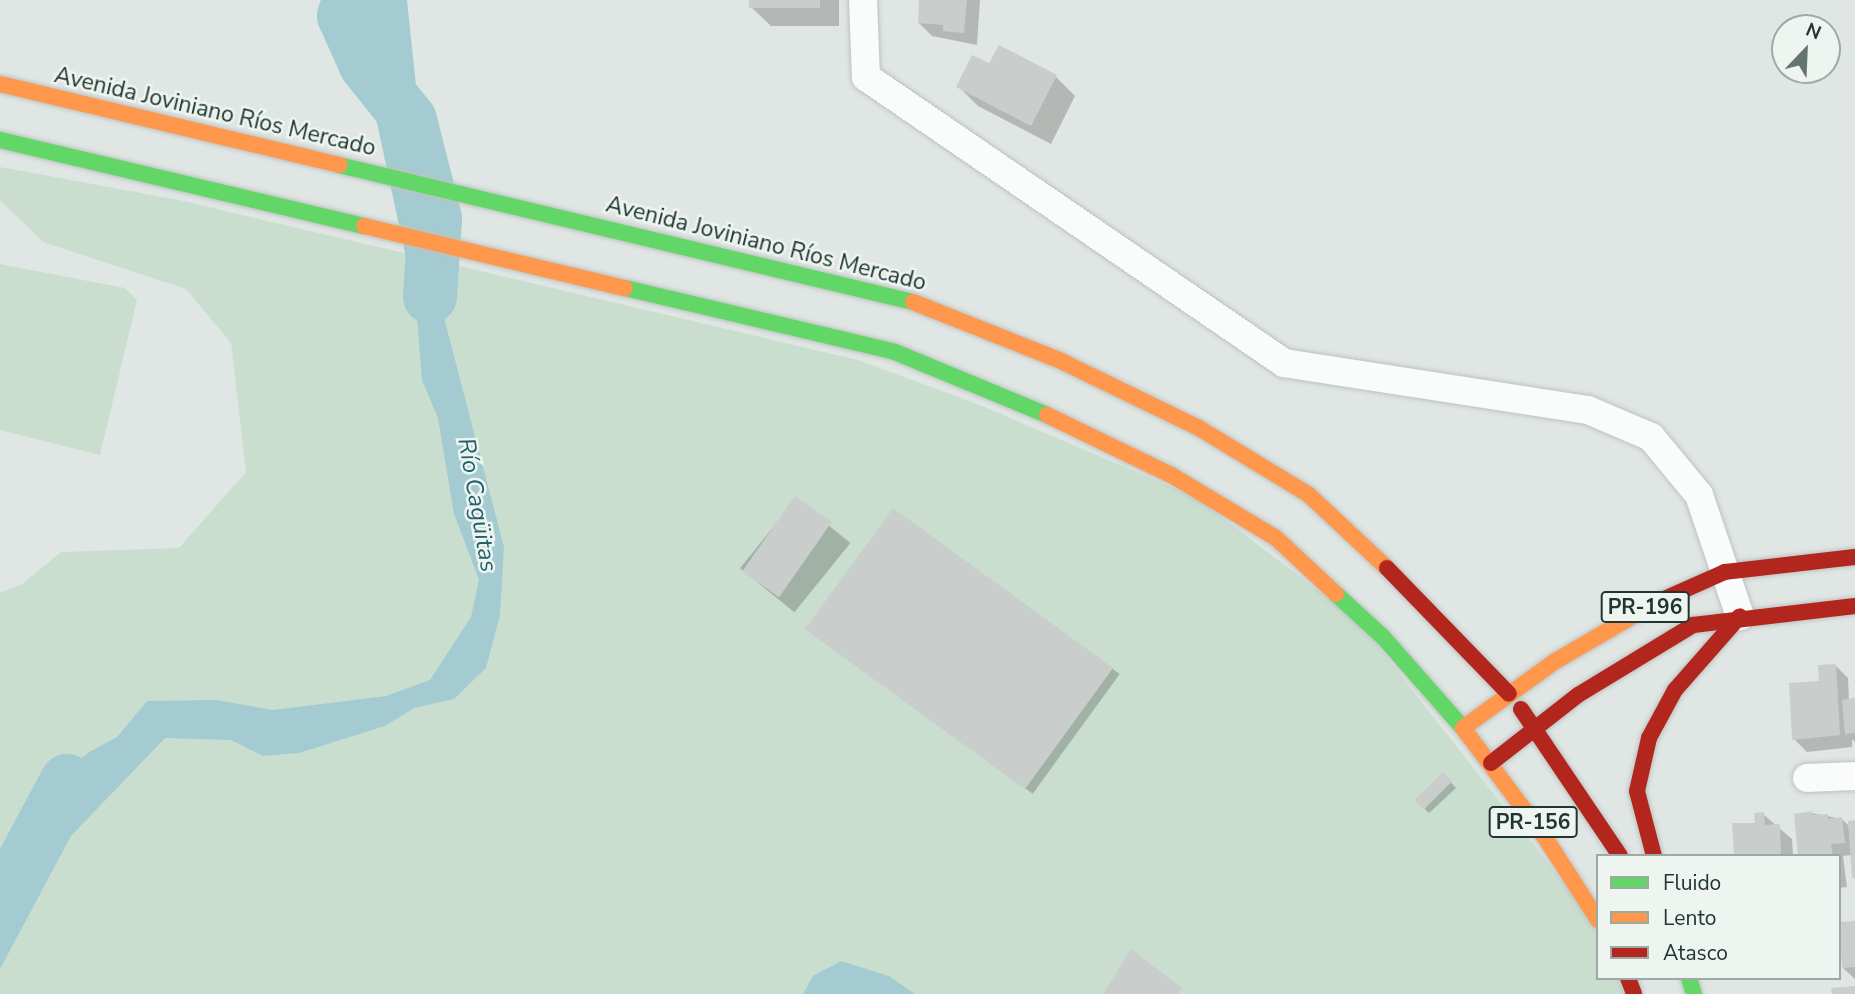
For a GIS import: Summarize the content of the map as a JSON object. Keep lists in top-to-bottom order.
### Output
{
  "streets": {
    "main road": ["Avenida Joviniano Ríos Mercado", "PR-196", "PR-156"]
  },
  "crossings": [
    ["Avenida Joviniano Ríos Mercado", "PR-196"],
    ["PR-196", "PR-156"]
  ],
  "water": ["Río Cagüitas"],
  "legend": ["Fluido", "Lento", "Atasco"],
  "north": "top right"
}
